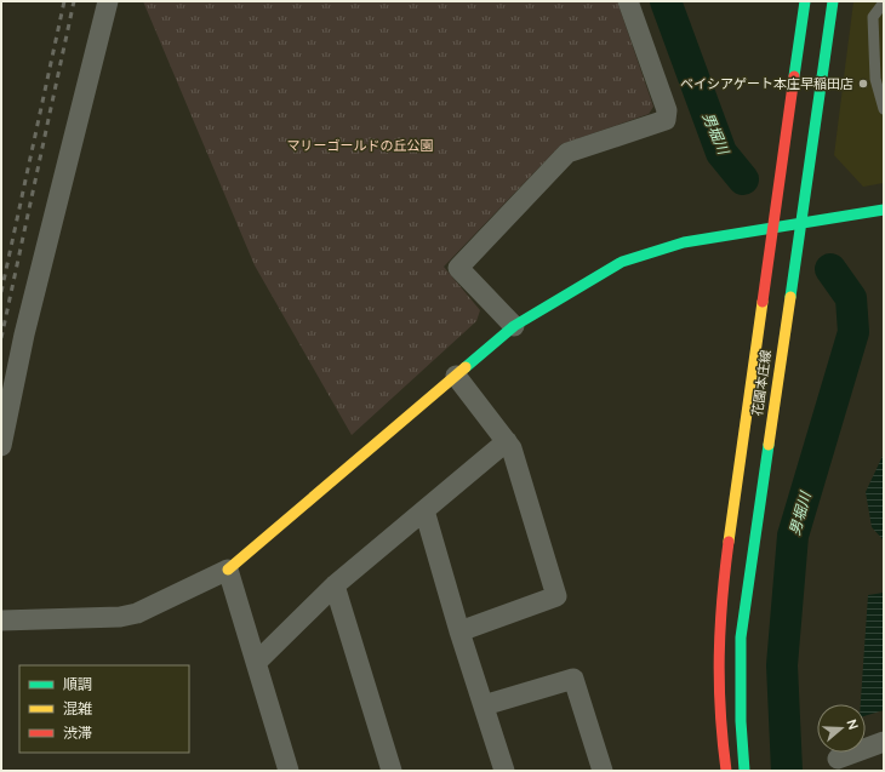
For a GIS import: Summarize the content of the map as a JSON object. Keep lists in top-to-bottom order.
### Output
{
  "streets": {
    "main road": ["花園本庄線"]
  },
  "water": ["男堀川"],
  "parks": ["マリーゴールドの丘公園"],
  "places": ["ベイシアゲート本庄早稲田店"],
  "legend": ["順調", "混雑", "渋滞"],
  "north": "right"
}
